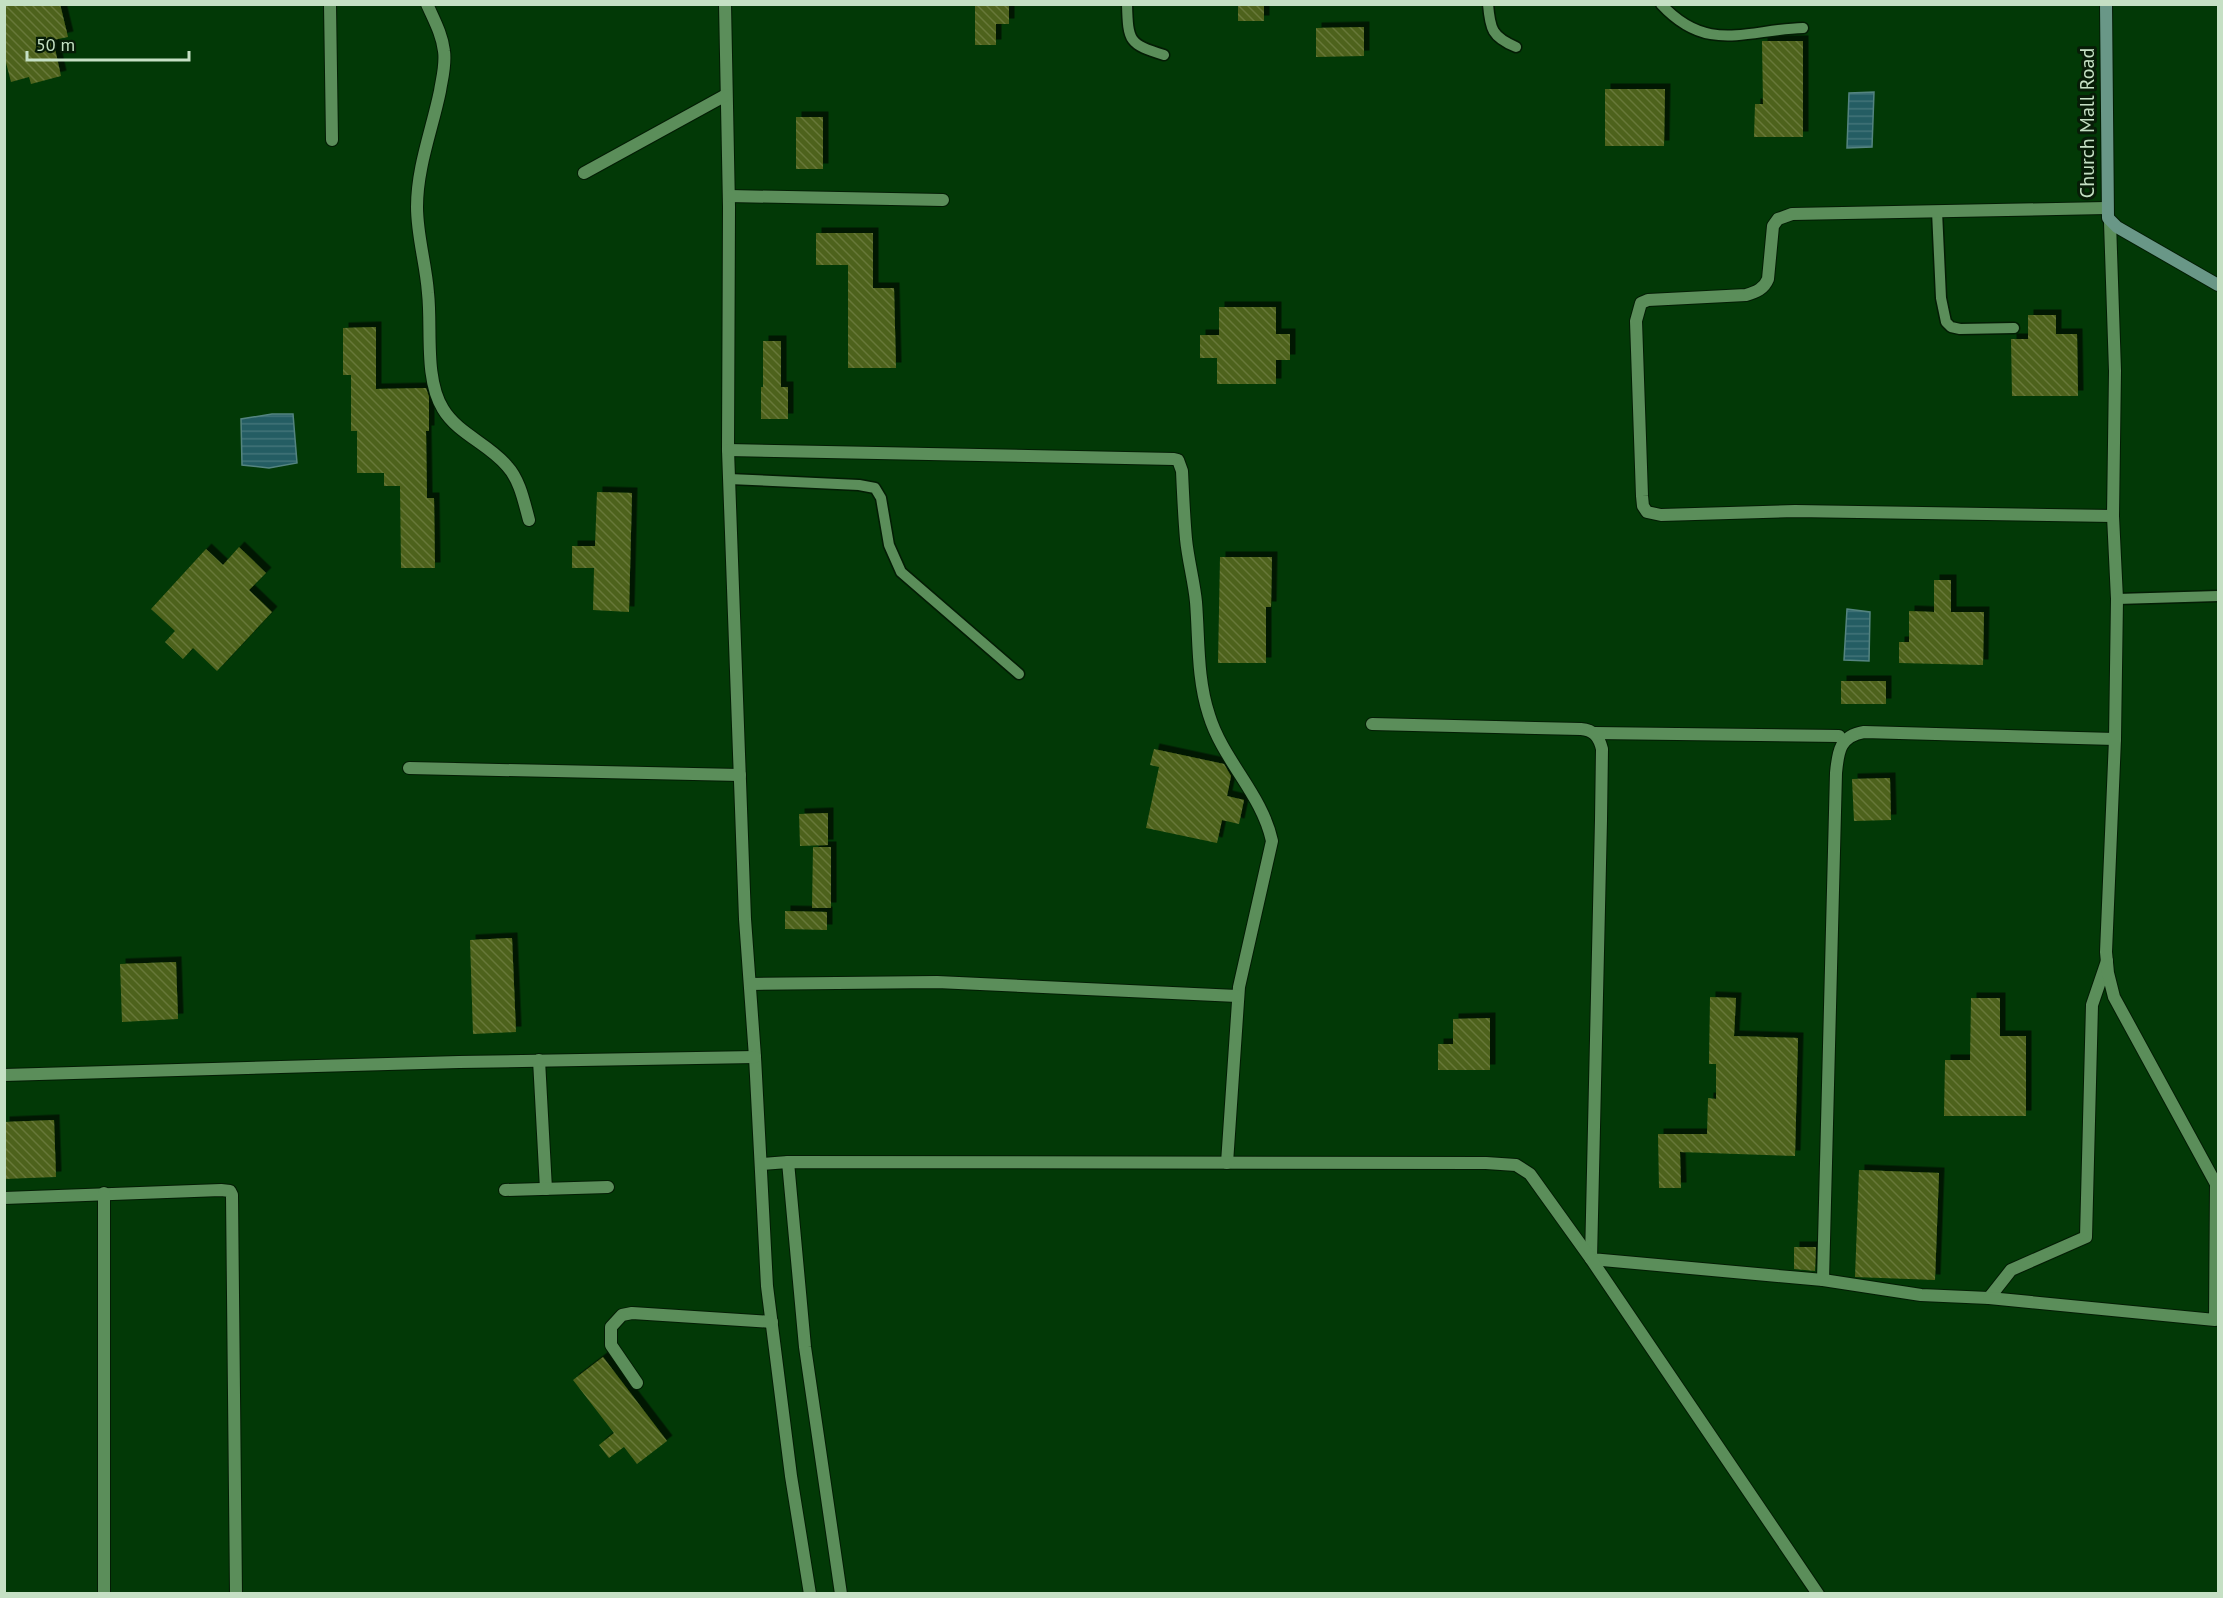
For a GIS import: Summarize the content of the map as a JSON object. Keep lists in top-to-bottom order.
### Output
{
  "streets": {
    "street": ["Church Mall Road"]
  },
  "scale_bar": "50 m"
}
